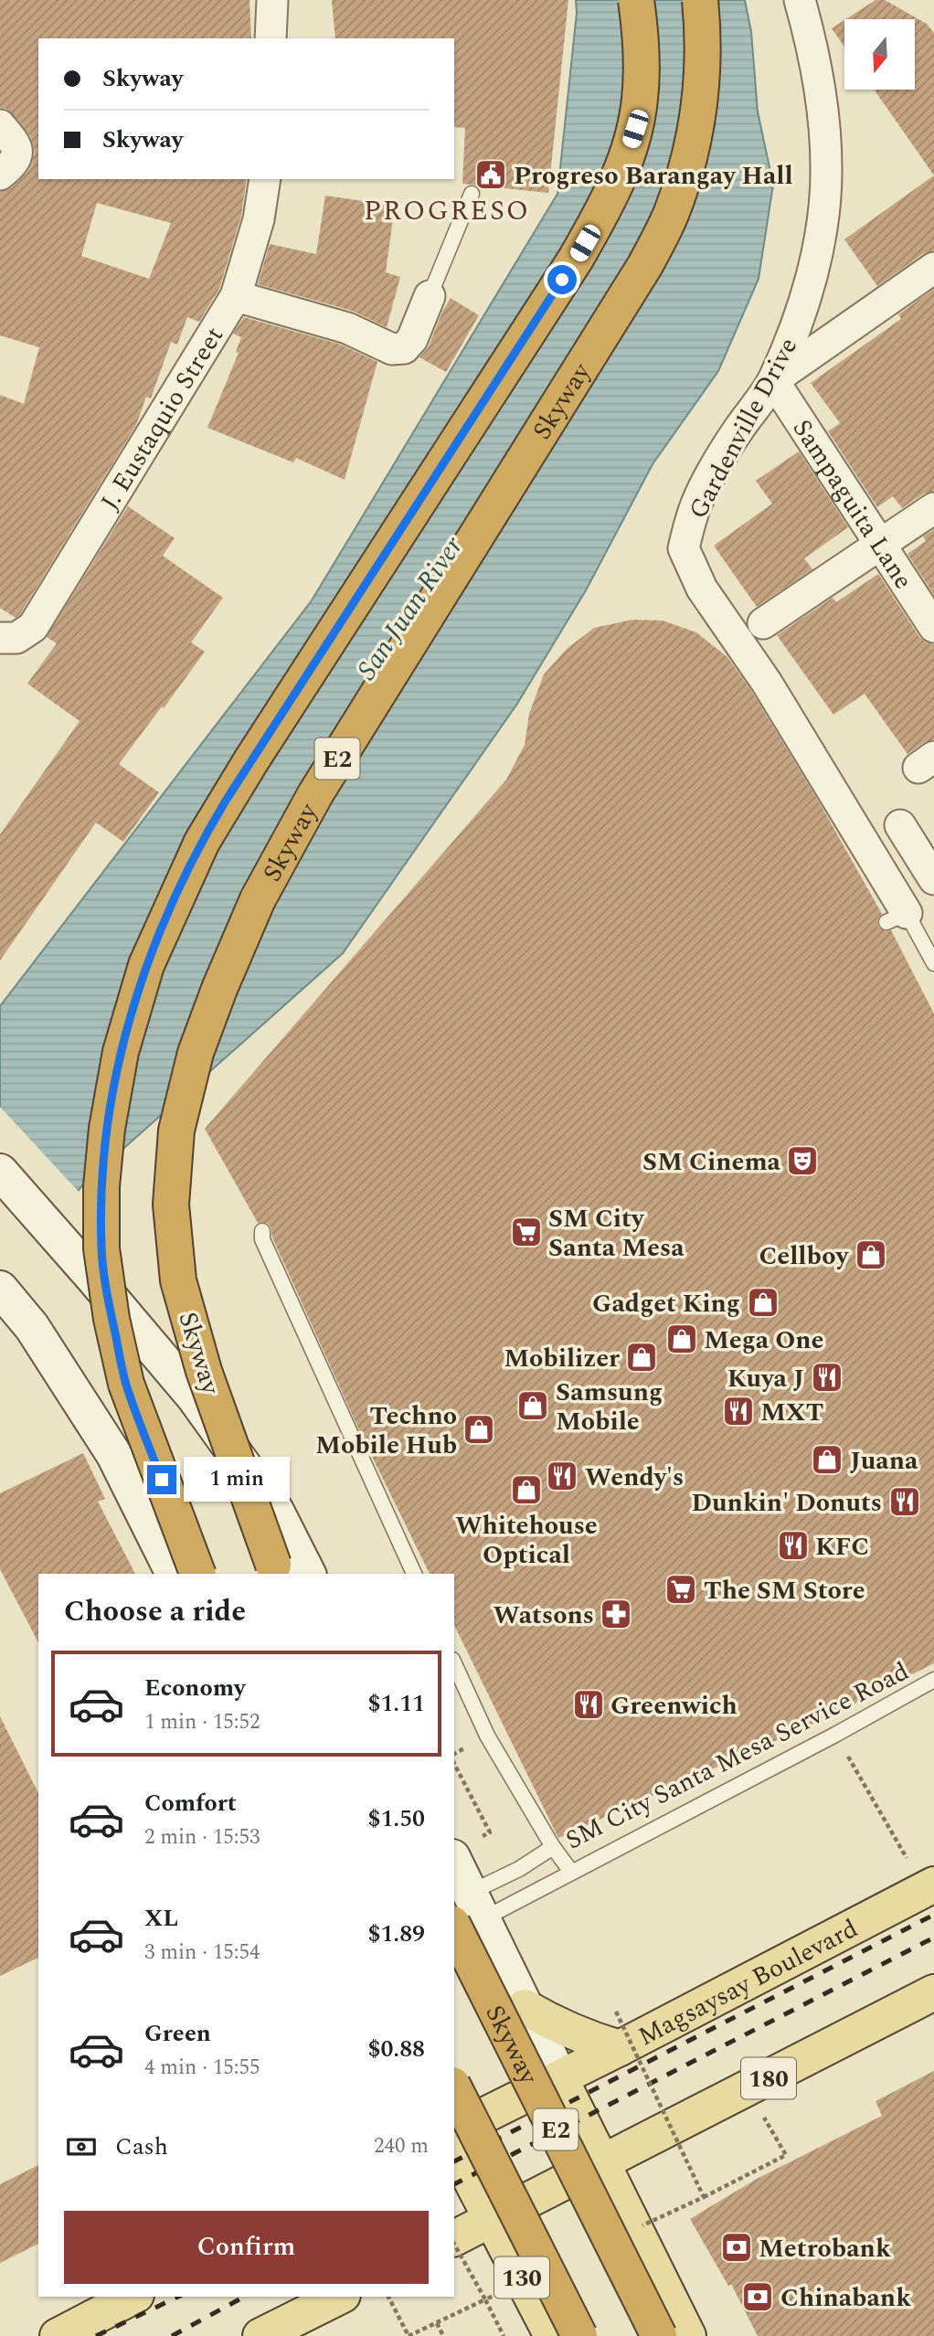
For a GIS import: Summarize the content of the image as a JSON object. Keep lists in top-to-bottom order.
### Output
{
  "streets": {
    "highway": ["Skyway", "E2"],
    "main road": ["Magsaysay Boulevard", "180", "130"],
    "street": ["J. Eustaquio Street", "Gardenville Drive", "Sampaguita Lane"],
    "lane": ["SM City Santa Mesa Service Road"]
  },
  "crossings": [
    ["Gardenville Drive", "Sampaguita Lane"],
    ["180", "130"]
  ],
  "districts": ["PROGRESO"],
  "water": ["San Juan River"],
  "places": {
    "public building": ["Progreso Barangay Hall"],
    "theatre": ["SM Cinema"],
    "supermarket": ["SM City Santa Mesa", "The SM Store"],
    "shop": [
      "Cellboy",
      "Gadget King",
      "Mega One",
      "Mobilizer",
      "Samsung Mobile",
      "Techno Mobile Hub",
      "Juana",
      "Whitehouse Optical"
    ],
    "restaurant": [
      "Kuya J",
      "MXT",
      "Wendy's",
      "Dunkin' Donuts",
      "KFC",
      "Greenwich"
    ],
    "pharmacy": ["Watsons"],
    "bank": ["Metrobank", "Chinabank"]
  },
  "north": "bottom",
  "page": {
    "banner": ["Skyway", "Skyway"],
    "bubble": "1 min",
    "heading": "Choose a ride",
    "list": [
      {
        "name": "Economy",
        "note": "1 min · 15:52",
        "value": "$1.11"
      },
      {
        "name": "Comfort",
        "note": "2 min · 15:53",
        "value": "$1.50"
      },
      {
        "name": "XL",
        "note": "3 min · 15:54",
        "value": "$1.89"
      },
      {
        "name": "Green",
        "note": "4 min · 15:55",
        "value": "$0.88"
      }
    ],
    "pay": ["Cash", "240 m"],
    "buttons": "Confirm"
  }
}
